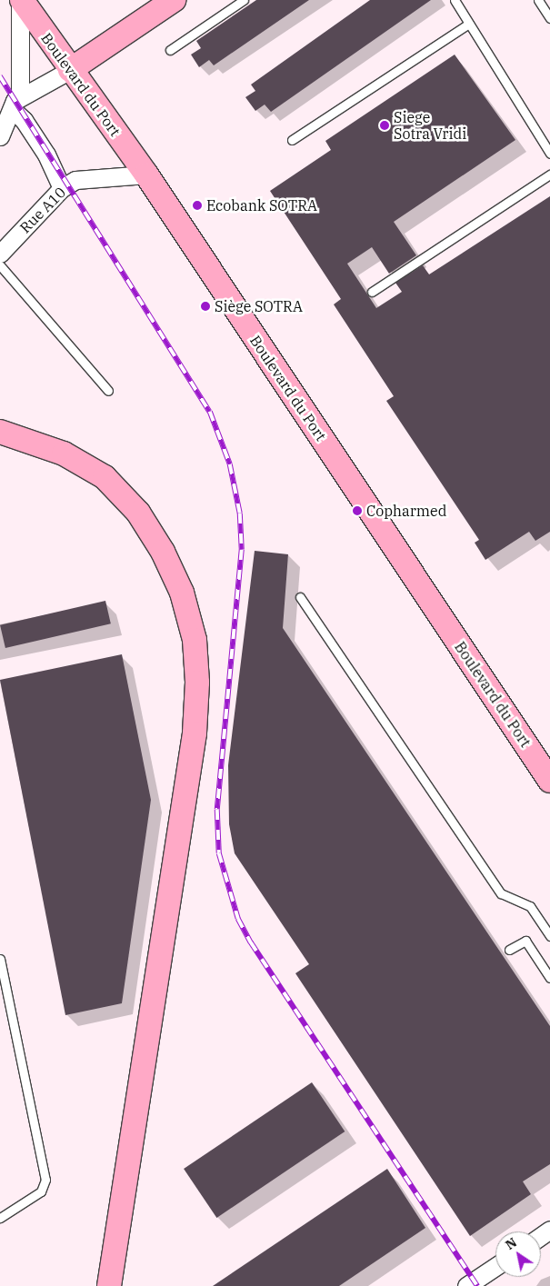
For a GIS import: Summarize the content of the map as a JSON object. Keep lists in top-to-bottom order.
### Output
{
  "streets": {
    "street": ["Boulevard du Port", "Rue A10"]
  },
  "crossings": [
    ["Boulevard du Port", "Rue A10"]
  ],
  "places": [
    "Siege Sotra Vridi",
    "Ecobank SOTRA",
    "Siège SOTRA",
    "Copharmed"
  ],
  "north": "top left"
}
